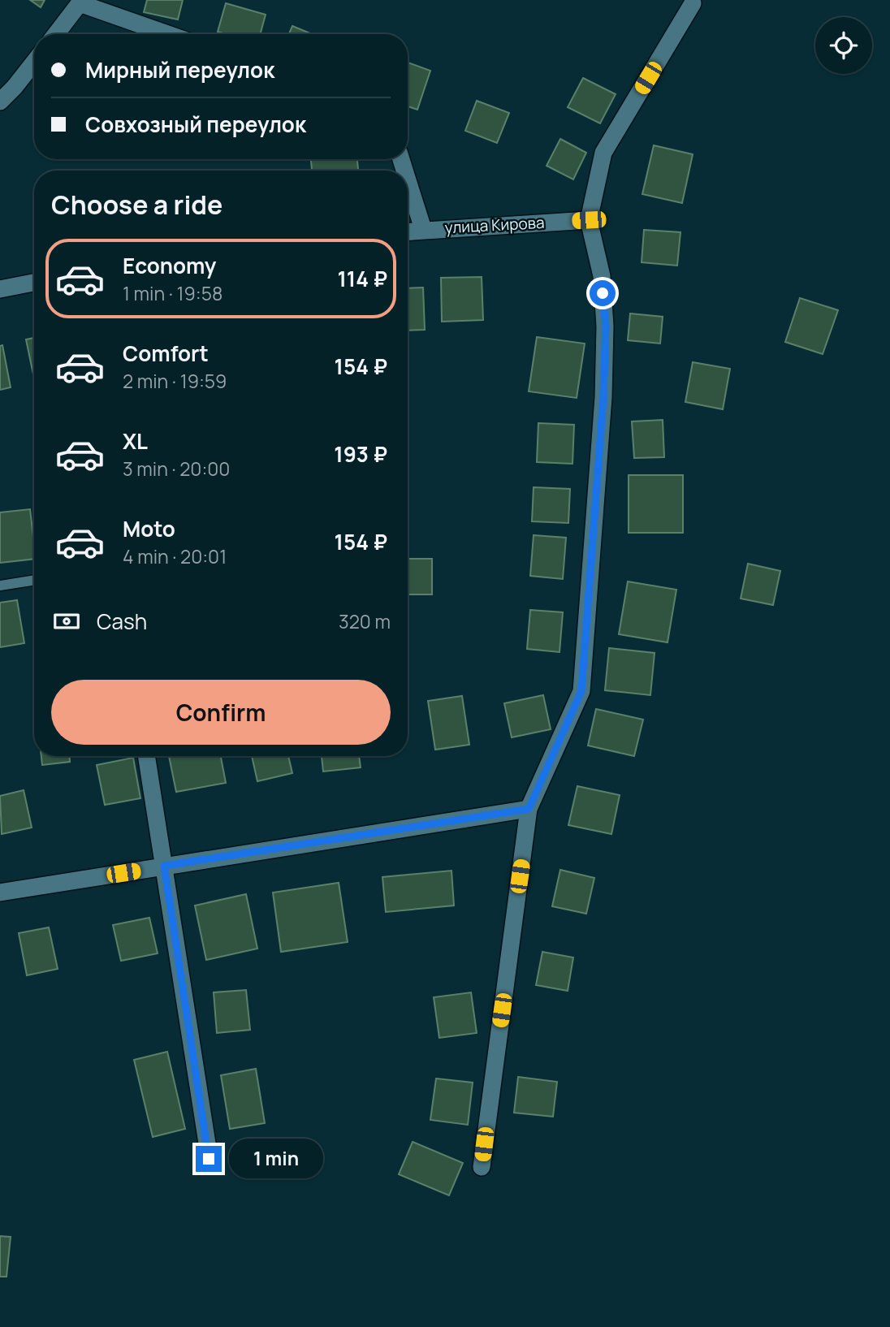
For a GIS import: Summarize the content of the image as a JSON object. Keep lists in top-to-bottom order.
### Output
{
  "streets": {
    "street": ["улица Кирова"]
  },
  "page": {
    "banner": ["Мирный переулок", "Совхозный переулок"],
    "heading": "Choose a ride",
    "list": [
      {
        "name": "Economy",
        "note": "1 min · 19:58",
        "value": "114 ₽"
      },
      {
        "name": "Comfort",
        "note": "2 min · 19:59",
        "value": "154 ₽"
      },
      {
        "name": "XL",
        "note": "3 min · 20:00",
        "value": "193 ₽"
      },
      {
        "name": "Moto",
        "note": "4 min · 20:01",
        "value": "154 ₽"
      }
    ],
    "pay": ["Cash", "320 m"],
    "buttons": "Confirm",
    "bubble": "1 min"
  }
}
